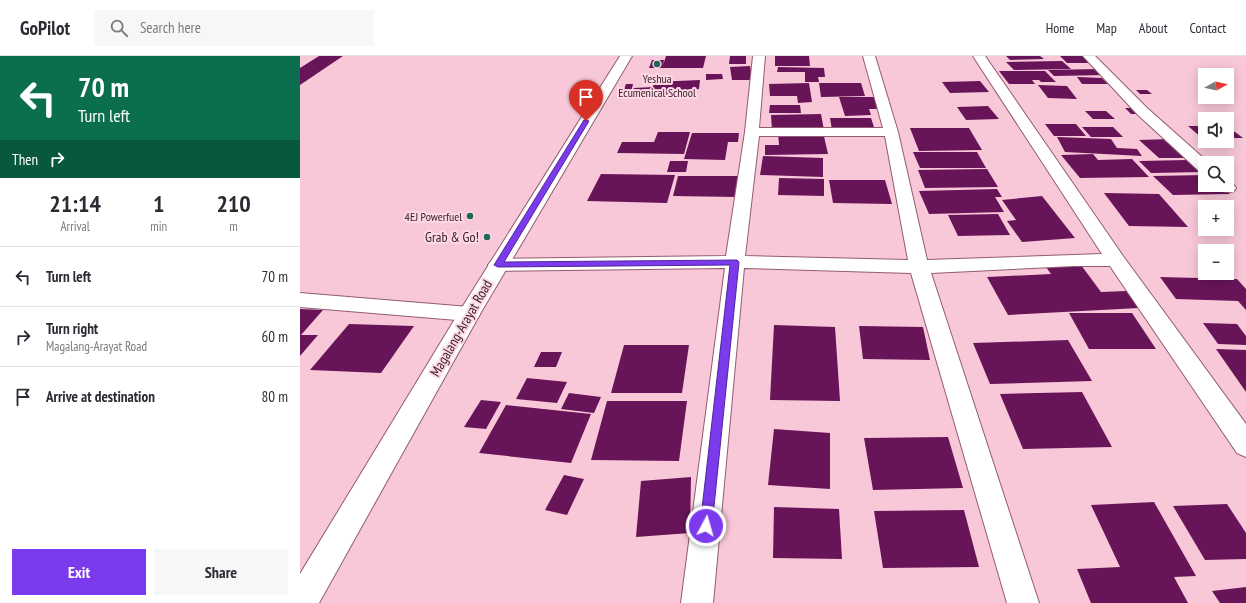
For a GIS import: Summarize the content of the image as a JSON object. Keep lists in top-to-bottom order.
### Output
{
  "streets": {
    "street": ["Magalang-Arayat Road"]
  },
  "places": ["Yeshua Ecumenical School", "4EJ Powerfuel", "Grab & Go!"],
  "north": "right",
  "page": {
    "header": "GoPilot",
    "search": "Search here",
    "nav": [
      "Home",
      "Map",
      "About",
      "Contact"
    ],
    "turn": ["70 m", "Turn left"],
    "map_buttons": ["+", "−"],
    "then": "Then",
    "eta": [
      "21:14",
      "Arrival",
      "1",
      "min",
      "210",
      "m"
    ],
    "list": [
      {
        "name": "Turn left",
        "value": "70 m"
      },
      {
        "name": "Turn right",
        "note": "Magalang-Arayat Road",
        "value": "60 m"
      },
      {
        "name": "Arrive at destination",
        "value": "80 m"
      }
    ],
    "buttons": ["Exit", "Share"]
  }
}
